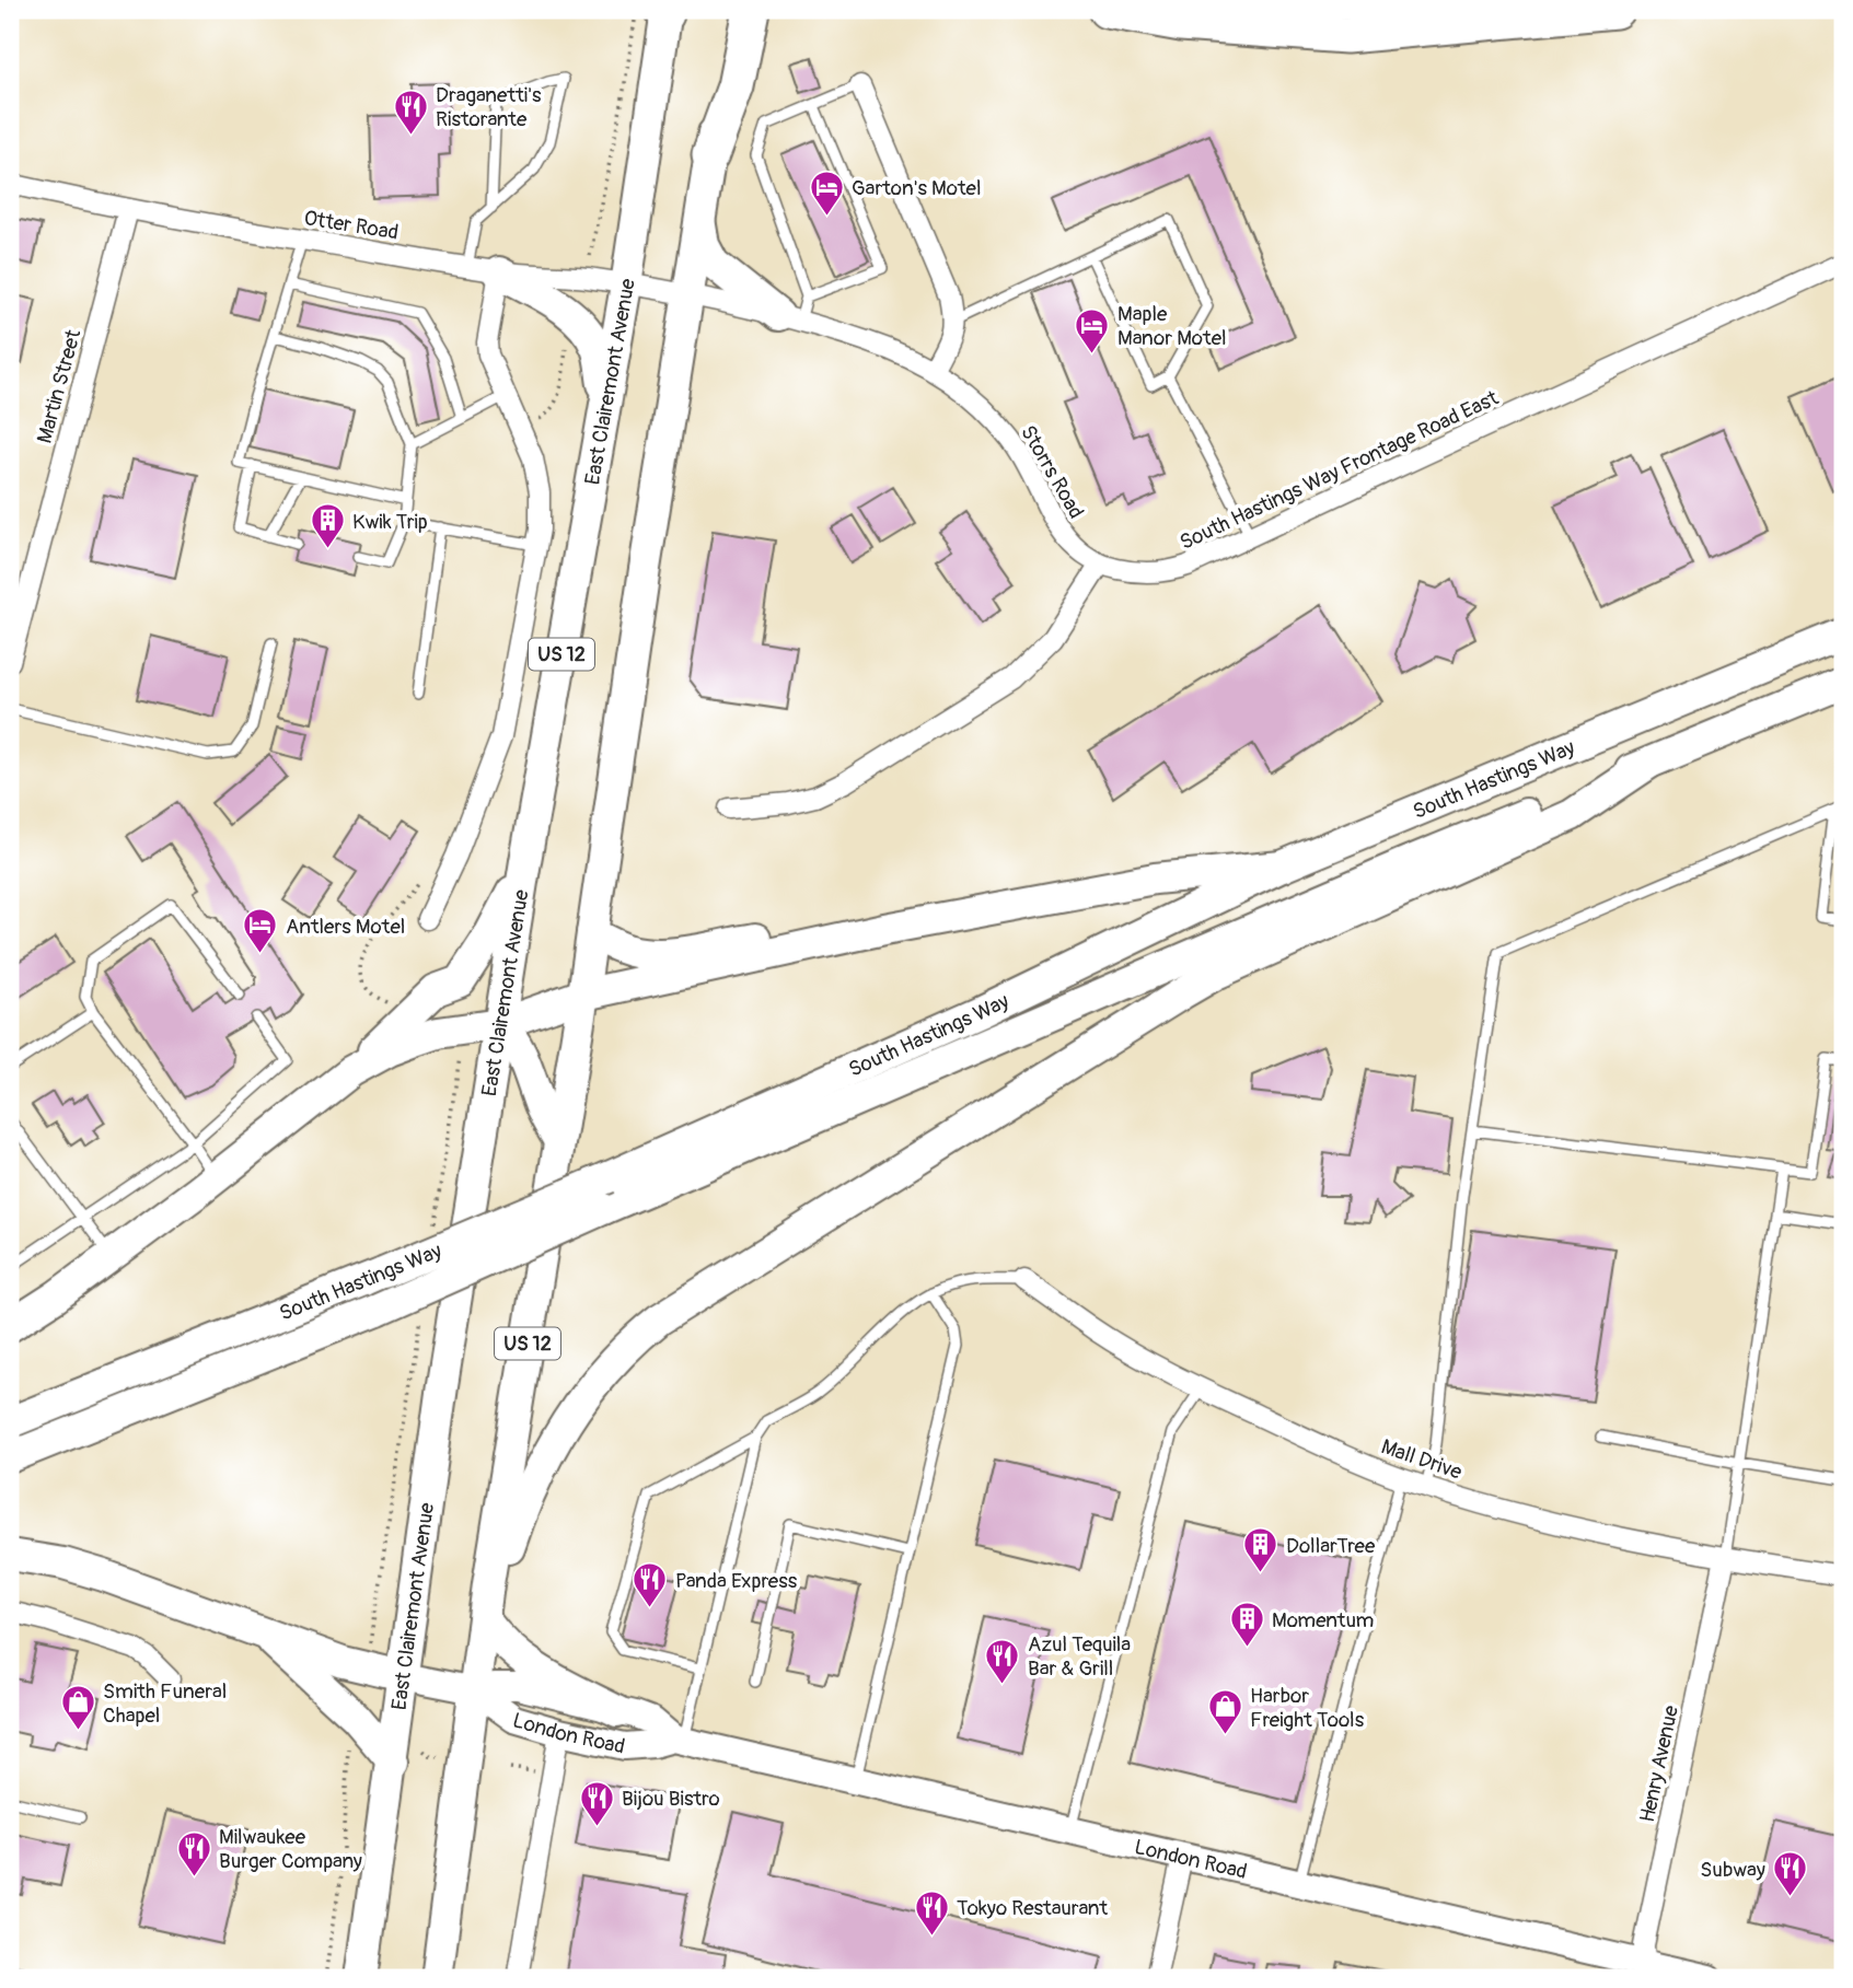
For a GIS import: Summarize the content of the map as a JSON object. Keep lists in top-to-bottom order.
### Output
{
  "streets": {
    "main road": ["East Clairemont Avenue", "US 12", "South Hastings Way"],
    "street": [
      "Otter Road",
      "Martin Street",
      "South Hastings Way Frontage Road East",
      "Storrs Road",
      "Mall Drive",
      "London Road",
      "Henry Avenue"
    ]
  },
  "crossings": [
    ["Otter Road", "East Clairemont Avenue"],
    ["Otter Road", "Martin Street"],
    ["Otter Road", "Storrs Road"],
    ["Otter Road", "US 12"],
    ["East Clairemont Avenue", "London Road"],
    ["South Hastings Way Frontage Road East", "Storrs Road"],
    ["Storrs Road", "US 12"],
    ["US 12", "London Road"],
    ["Mall Drive", "Henry Avenue"],
    ["London Road", "Henry Avenue"]
  ],
  "places": {
    "restaurant": [
      "Draganetti's Ristorante",
      "Panda Express",
      "Azul Tequila Bar & Grill",
      "Bijou Bistro",
      "Milwaukee Burger Company",
      "Subway",
      "Tokyo Restaurant"
    ],
    "hotel": ["Garton's Motel", "Maple Manor Motel", "Antlers Motel"],
    "building": ["Kwik Trip", "DollarTree", "Momentum"],
    "shop": ["Smith Funeral Chapel", "Harbor Freight Tools"]
  }
}
